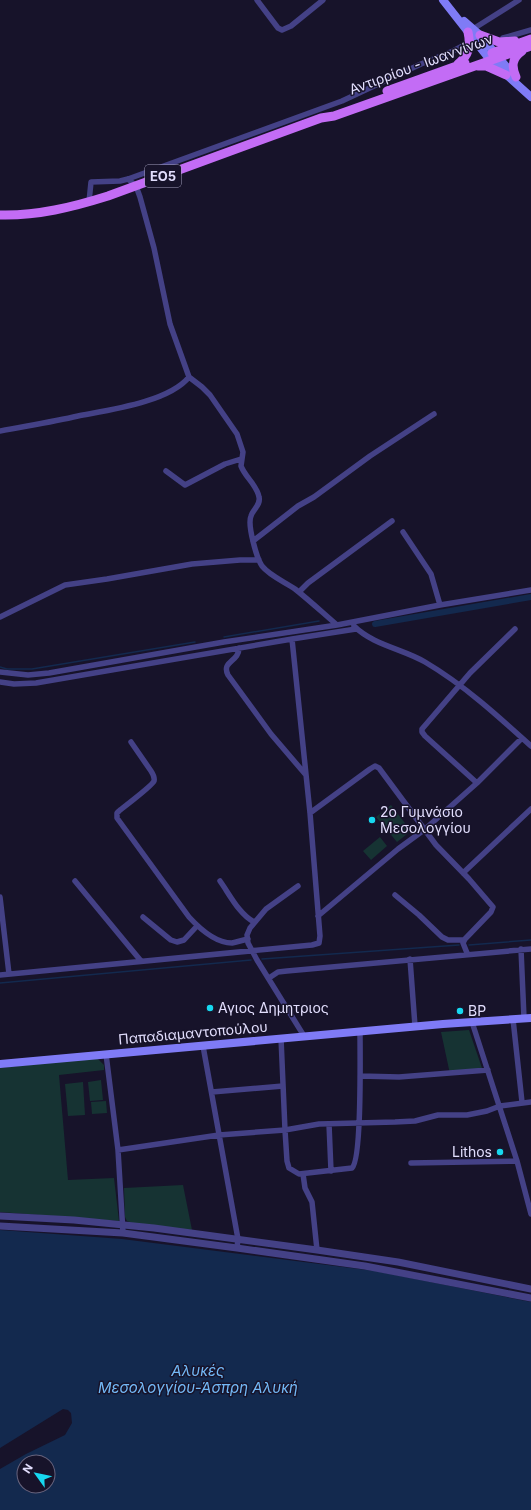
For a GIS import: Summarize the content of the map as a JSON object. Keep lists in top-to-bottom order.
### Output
{
  "streets": {
    "main road": ["Αντιρρίου - Ιωαννίνων", "ΕΟ5", "Παπαδιαμαντοπούλου"]
  },
  "water": ["Αλυκές Μεσολογγίου-Άσπρη Αλυκή"],
  "places": [
    "2ο Γυμνάσιο Μεσολογγίου",
    "Αγιος Δημητριος",
    "BP",
    "Lithos"
  ],
  "north": "top left"
}
